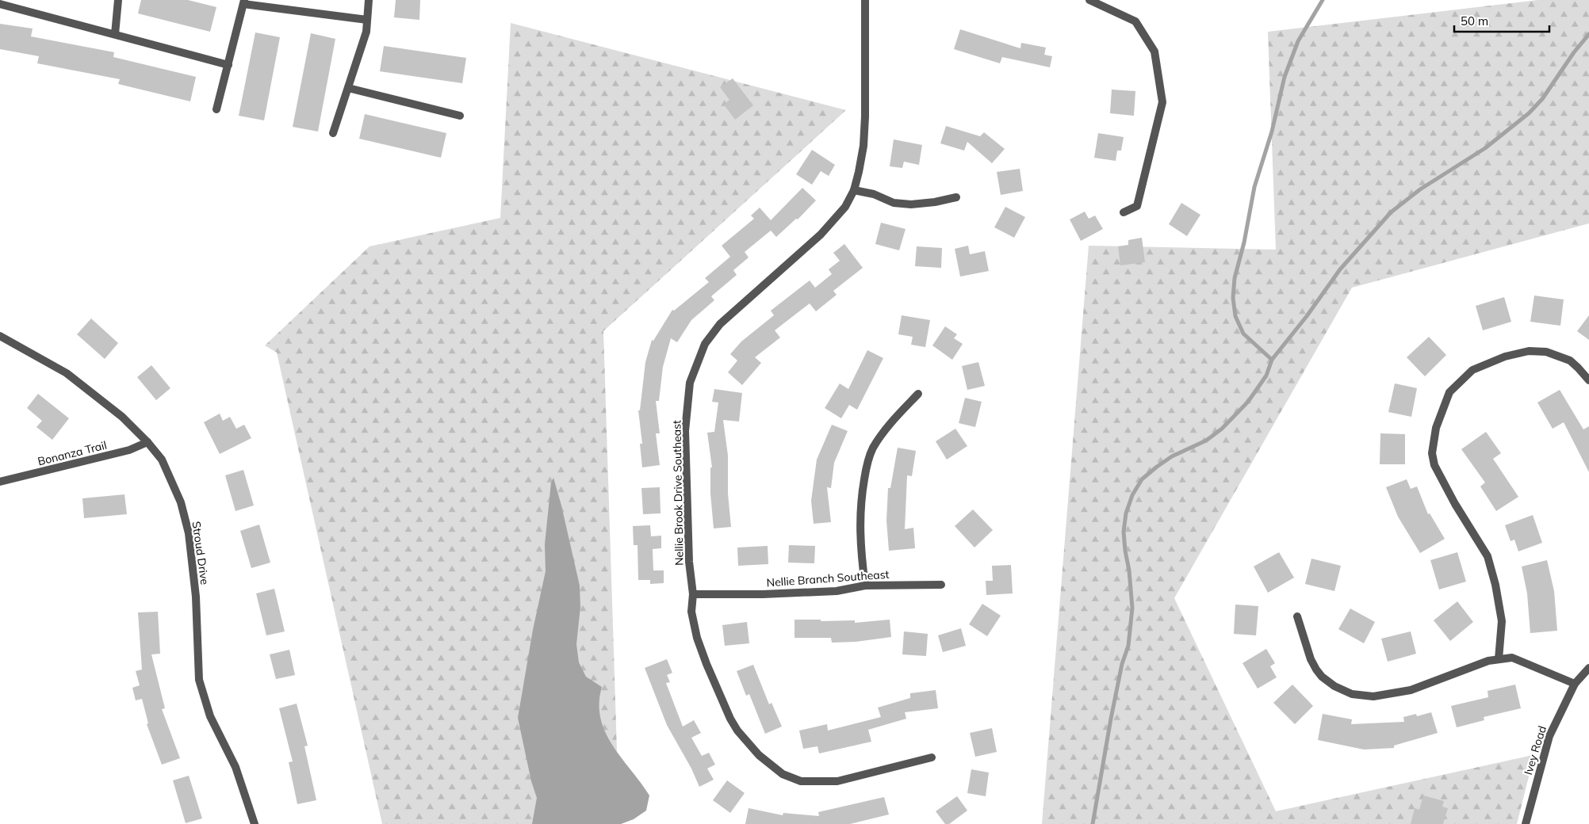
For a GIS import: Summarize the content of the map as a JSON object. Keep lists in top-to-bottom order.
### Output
{
  "streets": {
    "street": [
      "Bonanza Trail",
      "Nellie Brook Drive Southeast",
      "Stroud Drive",
      "Nellie Branch Southeast",
      "Ivey Road"
    ]
  },
  "crossings": [
    ["Bonanza Trail", "Stroud Drive"],
    ["Nellie Brook Drive Southeast", "Nellie Branch Southeast"]
  ],
  "scale_bar": "50 m"
}
